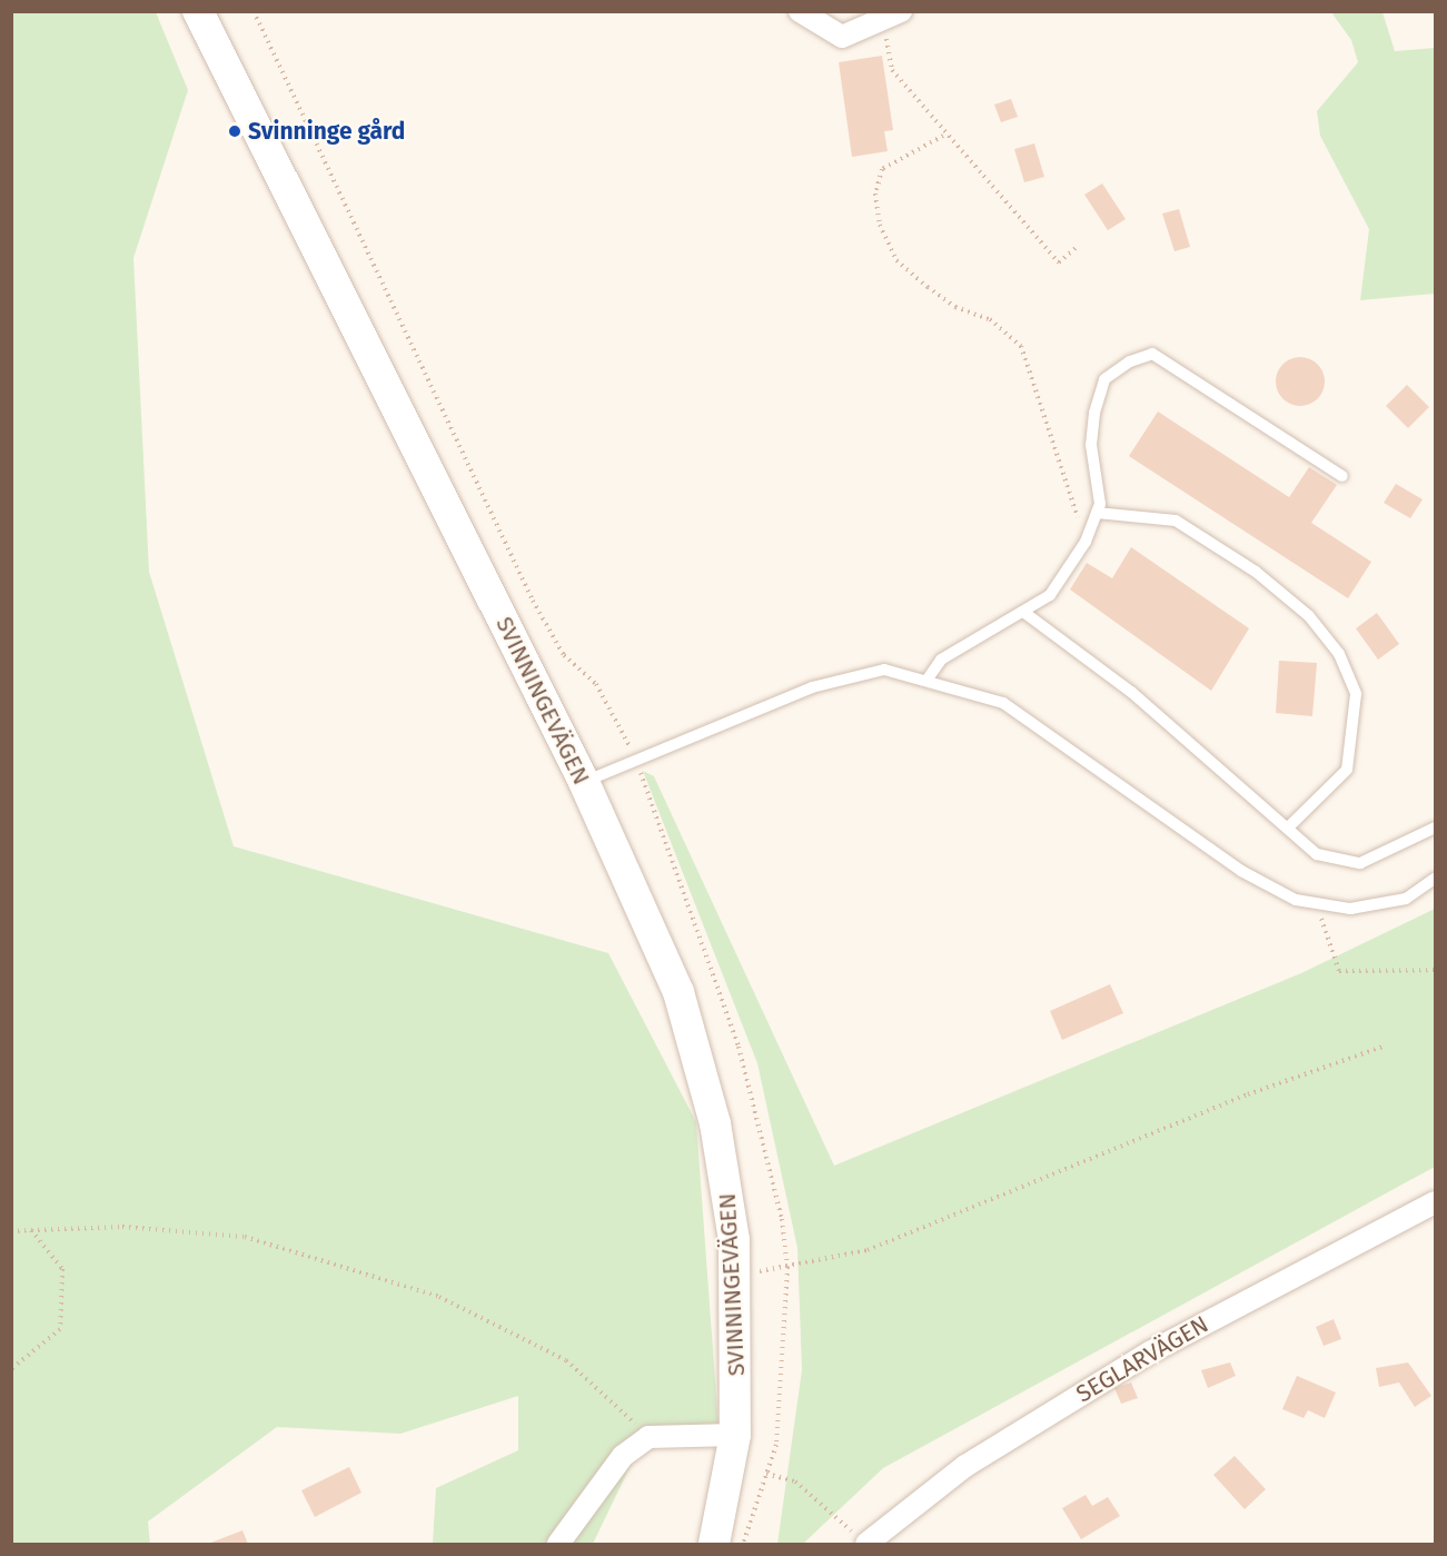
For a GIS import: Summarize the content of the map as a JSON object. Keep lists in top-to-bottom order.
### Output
{
  "streets": {
    "main road": ["SVINNINGEVÄGEN"],
    "street": ["SEGLARVÄGEN"]
  },
  "places": ["Svinninge gård"]
}
